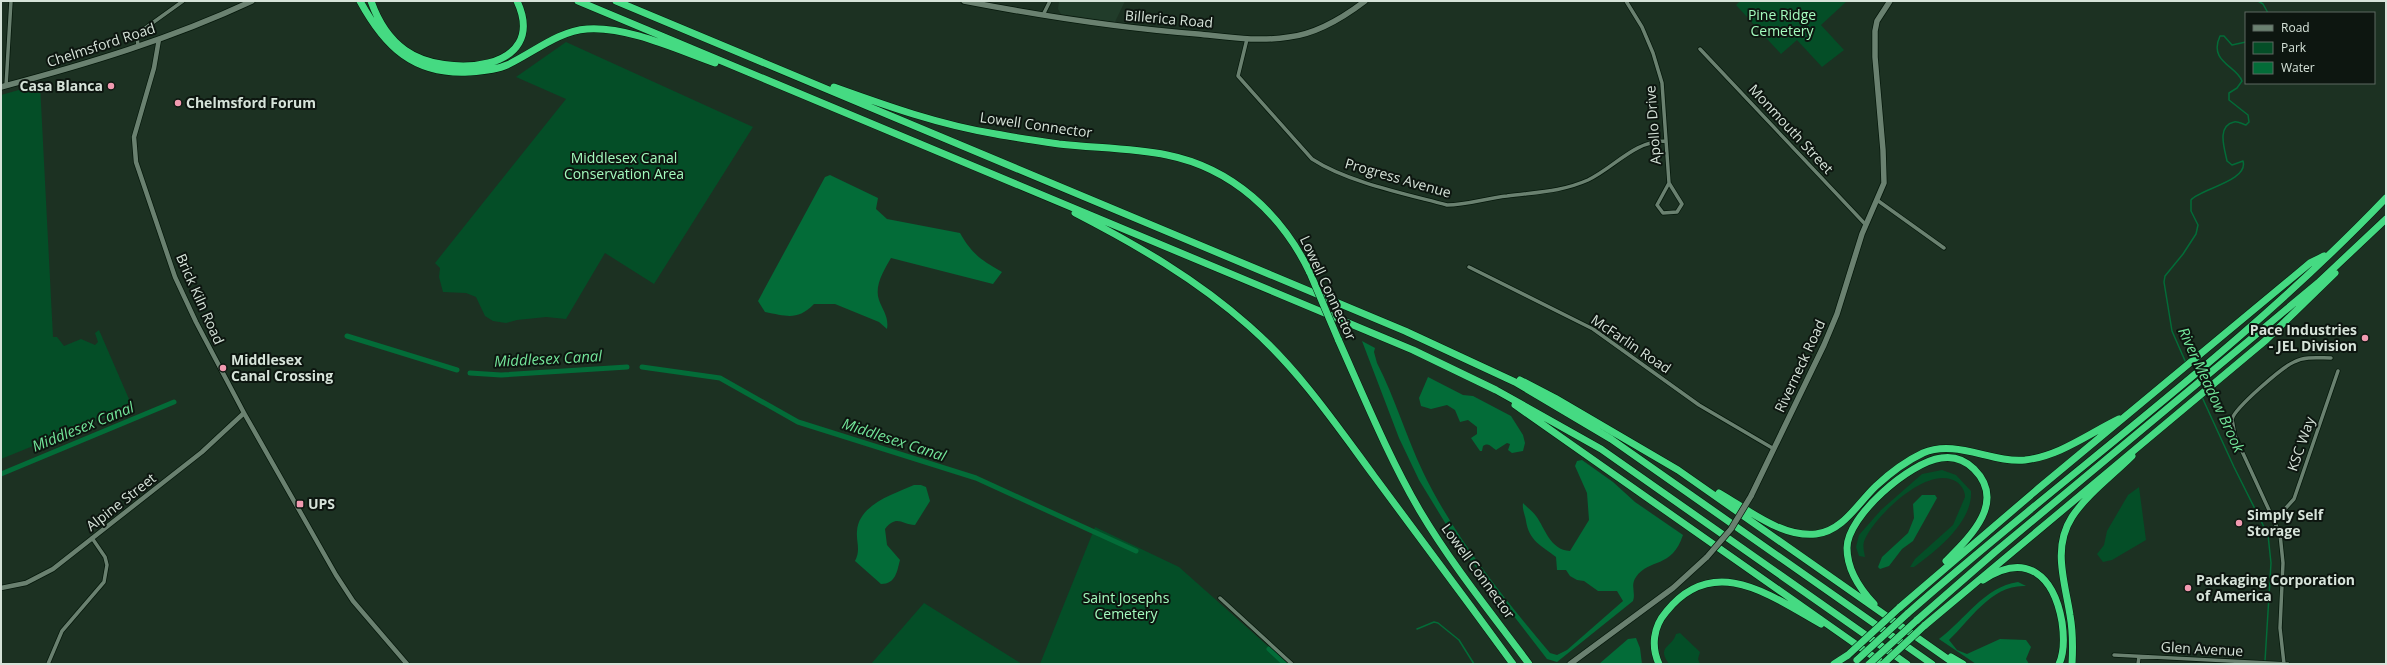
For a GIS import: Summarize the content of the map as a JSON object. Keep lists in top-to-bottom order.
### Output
{
  "streets": {
    "highway": ["Lowell Connector"],
    "main road": ["Billerica Road", "Chelmsford Road", "Riverneck Road"],
    "street": [
      "Apollo Drive",
      "Monmouth Street",
      "Progress Avenue",
      "Brick Kiln Road",
      "McFarlin Road",
      "KSC Way",
      "Alpine Street",
      "Glen Avenue"
    ]
  },
  "crossings": [
    ["Billerica Road", "Progress Avenue"],
    ["Chelmsford Road", "Brick Kiln Road"],
    ["Apollo Drive", "Progress Avenue"],
    ["Monmouth Street", "Riverneck Road"],
    ["Brick Kiln Road", "Alpine Street"],
    ["McFarlin Road", "Riverneck Road"]
  ],
  "water": ["Middlesex Canal", "River Meadow Brook"],
  "parks": ["Pine Ridge Cemetery", "Middlesex Canal Conservation Area", "Saint Josephs Cemetery"],
  "places": {
    "other": [
      "Casa Blanca",
      "Chelmsford Forum",
      "Pace Industries - JEL Division",
      "Middlesex Canal Crossing",
      "Simply Self Storage",
      "Packaging Corporation of America"
    ],
    "transit": ["UPS"]
  },
  "legend": ["Road", "Park", "Water"]
}
